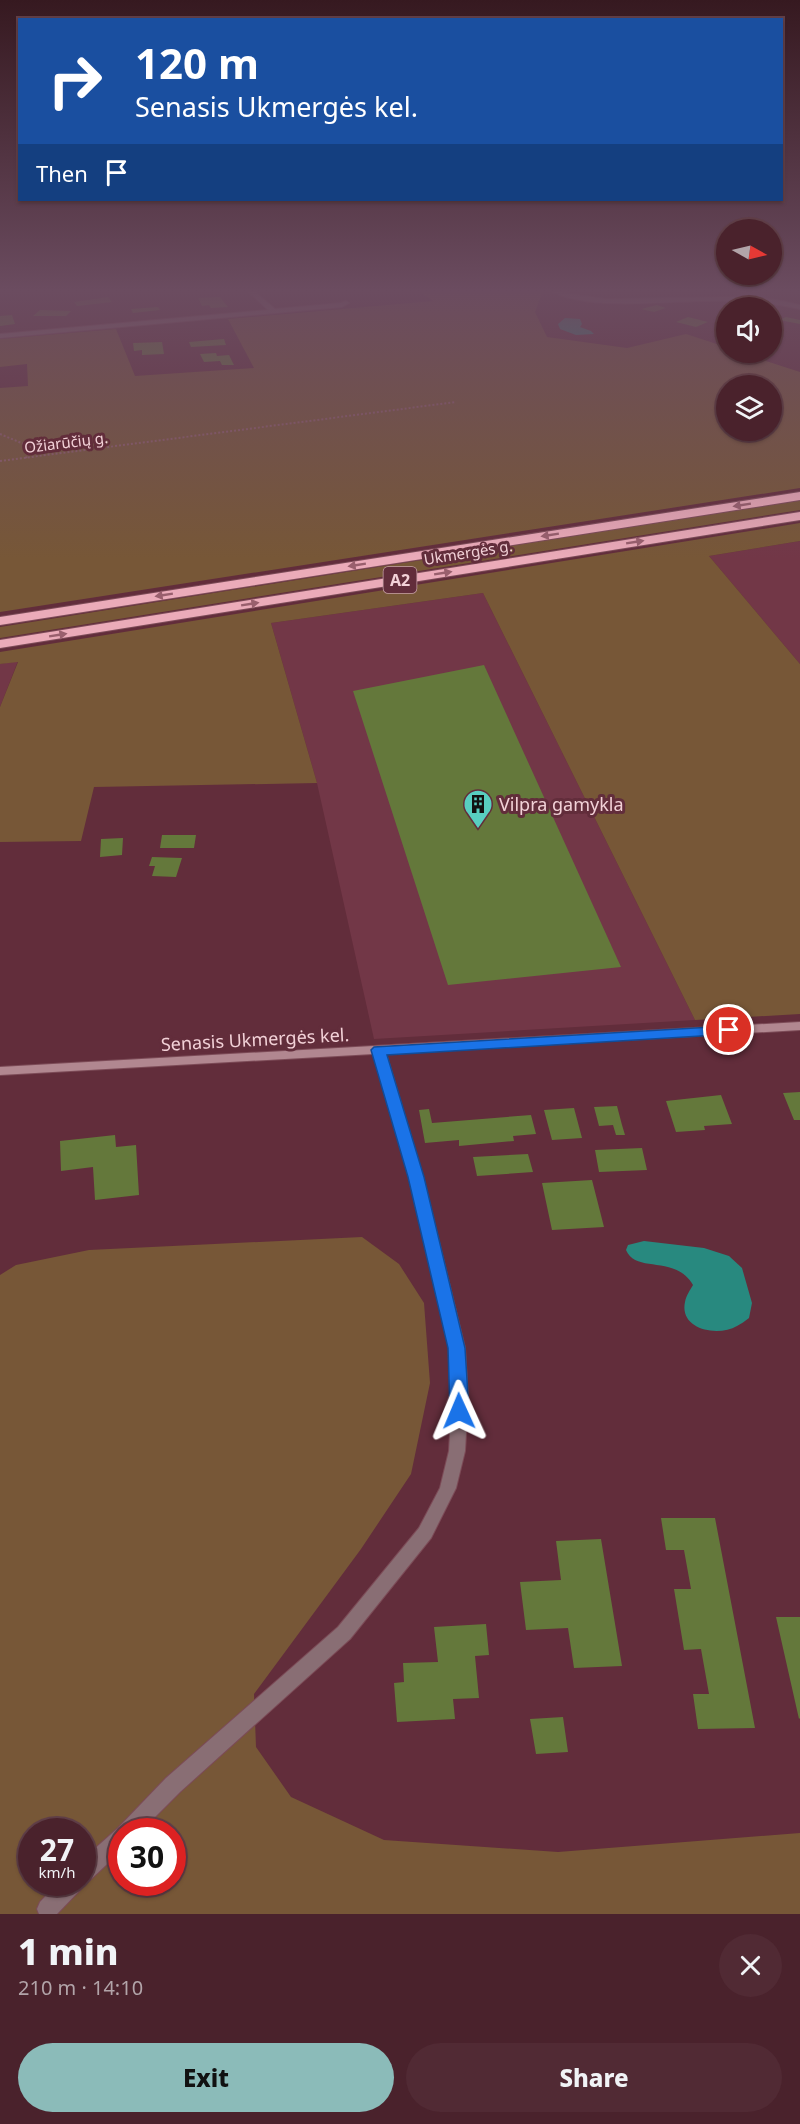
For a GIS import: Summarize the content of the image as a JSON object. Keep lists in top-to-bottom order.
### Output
{
  "streets": {
    "highway": ["Ukmergės g.", "A2"],
    "main road": ["Senasis Ukmergės kel."],
    "path": ["Ožiarūčių g."]
  },
  "places": {
    "building": ["Vilpra gamykla"]
  },
  "north": "right",
  "page": {
    "turn": ["120 m", "Senasis Ukmergės kel."],
    "then": "Then",
    "speed": "27 km/h",
    "limit": "30",
    "heading": ["1 min", "210 m · 14:10"],
    "buttons": ["Exit", "Share"]
  }
}
